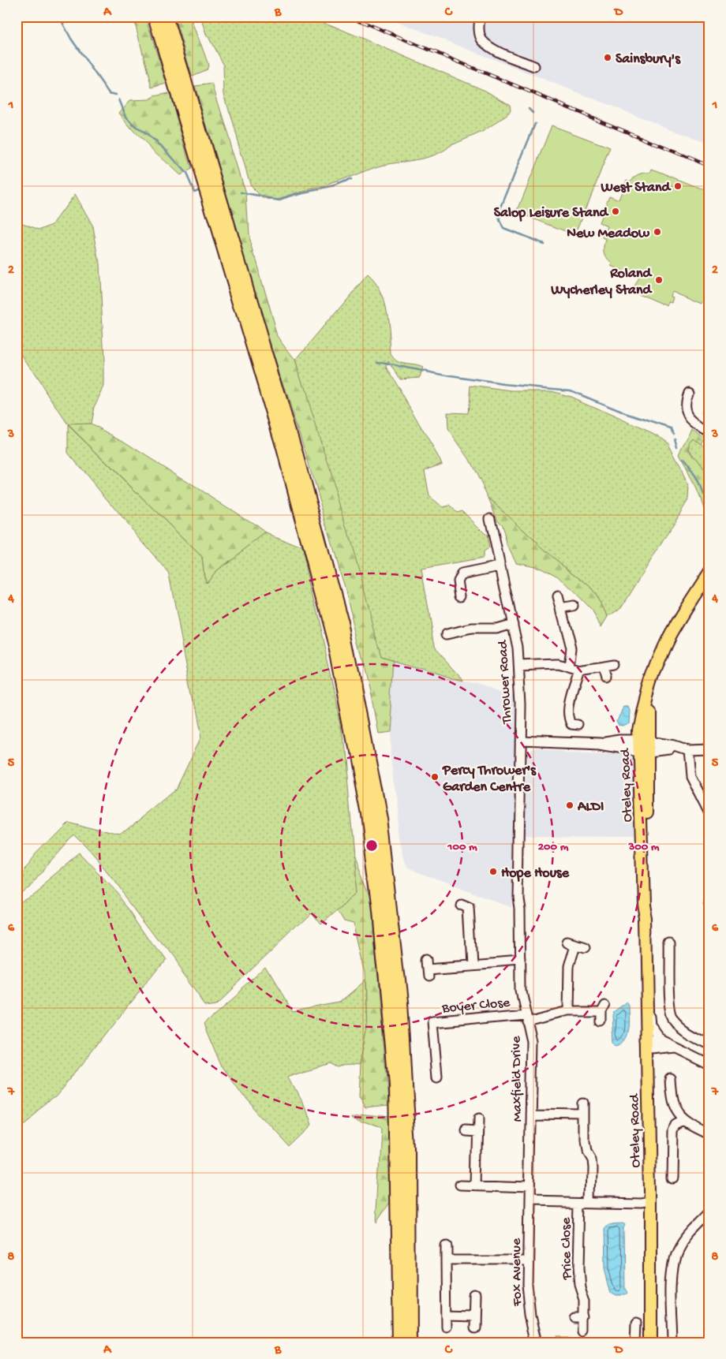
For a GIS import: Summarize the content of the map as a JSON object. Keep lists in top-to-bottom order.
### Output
{
  "streets": {
    "main road": ["Oteley Road"],
    "street": [
      "Thrower Road",
      "Boyer Close",
      "Maxfield Drive",
      "Price Close",
      "Fox Avenue"
    ]
  },
  "crossings": [
    ["Thrower Road", "Oteley Road"],
    ["Thrower Road", "Maxfield Drive"],
    ["Boyer Close", "Maxfield Drive"],
    ["Maxfield Drive", "Fox Avenue"]
  ],
  "places": [
    "Sainsbury's",
    "West Stand",
    "Salop Leisure Stand",
    "New Meadow",
    "Roland Wycherley Stand",
    "Percy Thrower's Garden Centre",
    "ALDI",
    "Hope House"
  ],
  "grid": {
    "columns": [
      "A",
      "B",
      "C",
      "D"
    ],
    "rows": [
      "1",
      "2",
      "3",
      "4",
      "5",
      "6",
      "7",
      "8"
    ]
  },
  "rings": ["100 m", "200 m", "300 m"]
}
